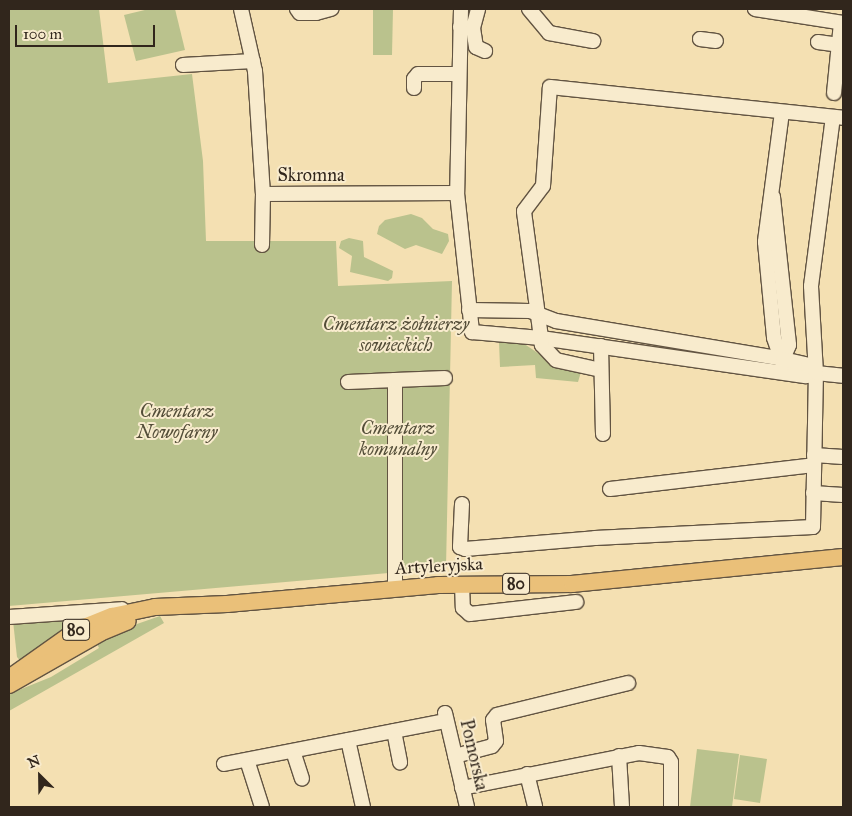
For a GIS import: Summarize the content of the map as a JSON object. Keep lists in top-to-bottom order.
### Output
{
  "streets": {
    "main road": ["Artyleryjska", "80"],
    "street": ["Skromna", "Pomorska"]
  },
  "crossings": [
    ["Artyleryjska", "80"]
  ],
  "parks": ["Cmentarz żołnierzy sowieckich", "Cmentarz Nowofarny", "Cmentarz komunalny"],
  "scale_bar": "100 m",
  "north": "top left"
}
